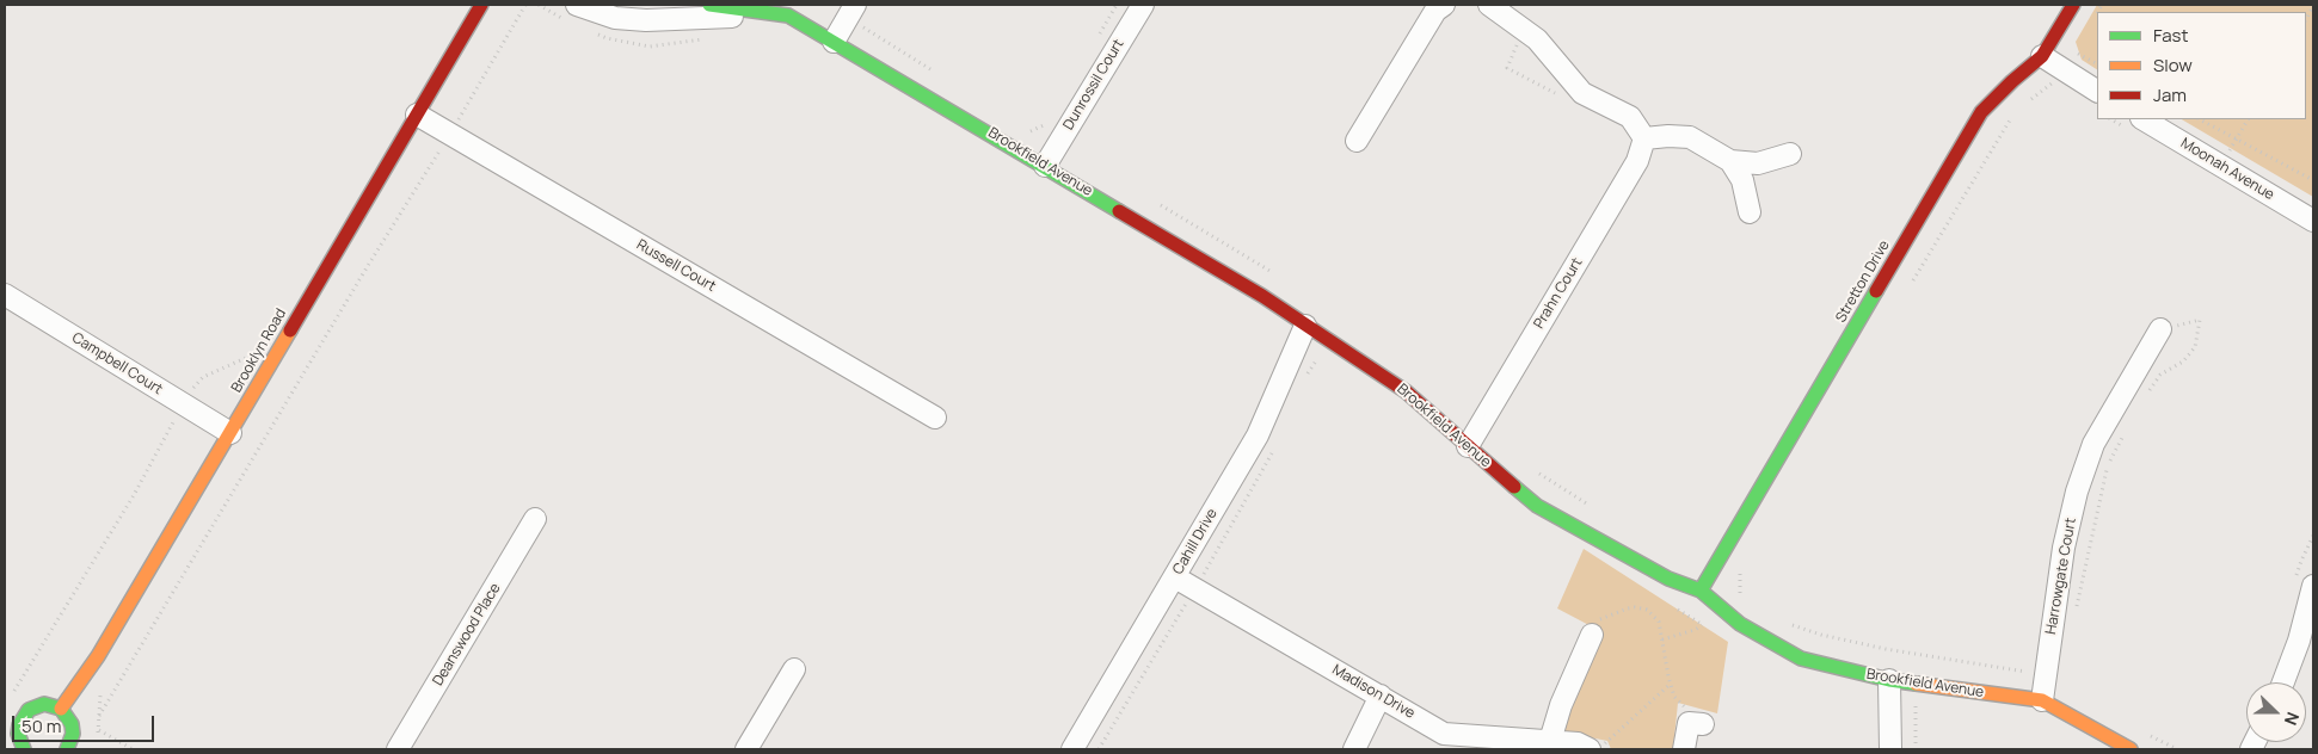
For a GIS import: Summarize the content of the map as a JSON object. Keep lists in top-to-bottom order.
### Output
{
  "streets": {
    "street": [
      "Dunrossil Court",
      "Brookfield Avenue",
      "Moonah Avenue",
      "Russell Court",
      "Stretton Drive",
      "Prahn Court",
      "Brooklyn Road",
      "Campbell Court",
      "Cahill Drive",
      "Harrowgate Court",
      "Deanswood Place",
      "Madison Drive"
    ]
  },
  "crossings": [
    ["Dunrossil Court", "Brookfield Avenue"],
    ["Brookfield Avenue", "Stretton Drive"],
    ["Brookfield Avenue", "Prahn Court"],
    ["Brookfield Avenue", "Cahill Drive"],
    ["Brookfield Avenue", "Harrowgate Court"],
    ["Russell Court", "Brooklyn Road"],
    ["Brooklyn Road", "Campbell Court"],
    ["Cahill Drive", "Madison Drive"]
  ],
  "legend": ["Fast", "Slow", "Jam"],
  "scale_bar": "50 m",
  "north": "right"
}
